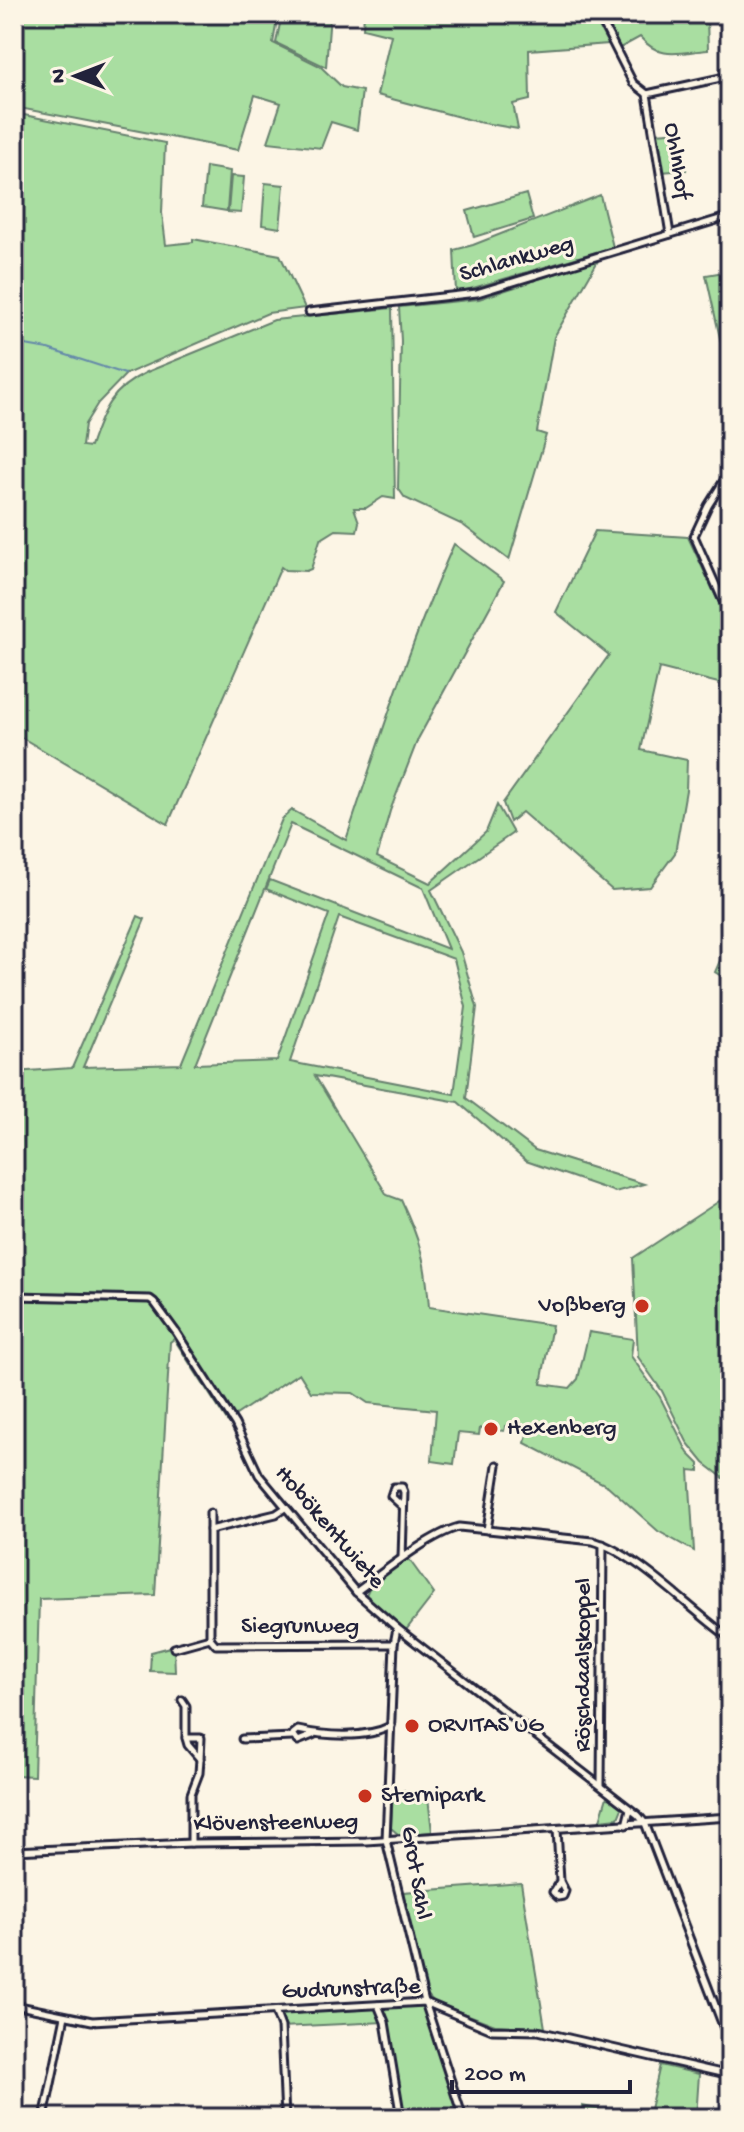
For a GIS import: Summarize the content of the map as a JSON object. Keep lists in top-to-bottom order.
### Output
{
  "streets": {
    "street": [
      "Ohlnhof",
      "Schlankweg",
      "Hobökentwiete",
      "Siegrunweg",
      "Röschdaalskoppel",
      "Klövensteenweg",
      "Grot Sahl",
      "Gudrunstraße"
    ]
  },
  "crossings": [
    ["Ohlnhof", "Schlankweg"],
    ["Hobökentwiete", "Röschdaalskoppel"],
    ["Hobökentwiete", "Klövensteenweg"],
    ["Hobökentwiete", "Grot Sahl"],
    ["Siegrunweg", "Grot Sahl"],
    ["Klövensteenweg", "Grot Sahl"],
    ["Grot Sahl", "Gudrunstraße"]
  ],
  "places": [
    "Voßberg",
    "Hexenberg",
    "ORVITAS UG",
    "Sternipark"
  ],
  "scale_bar": "200 m",
  "north": "left"
}
